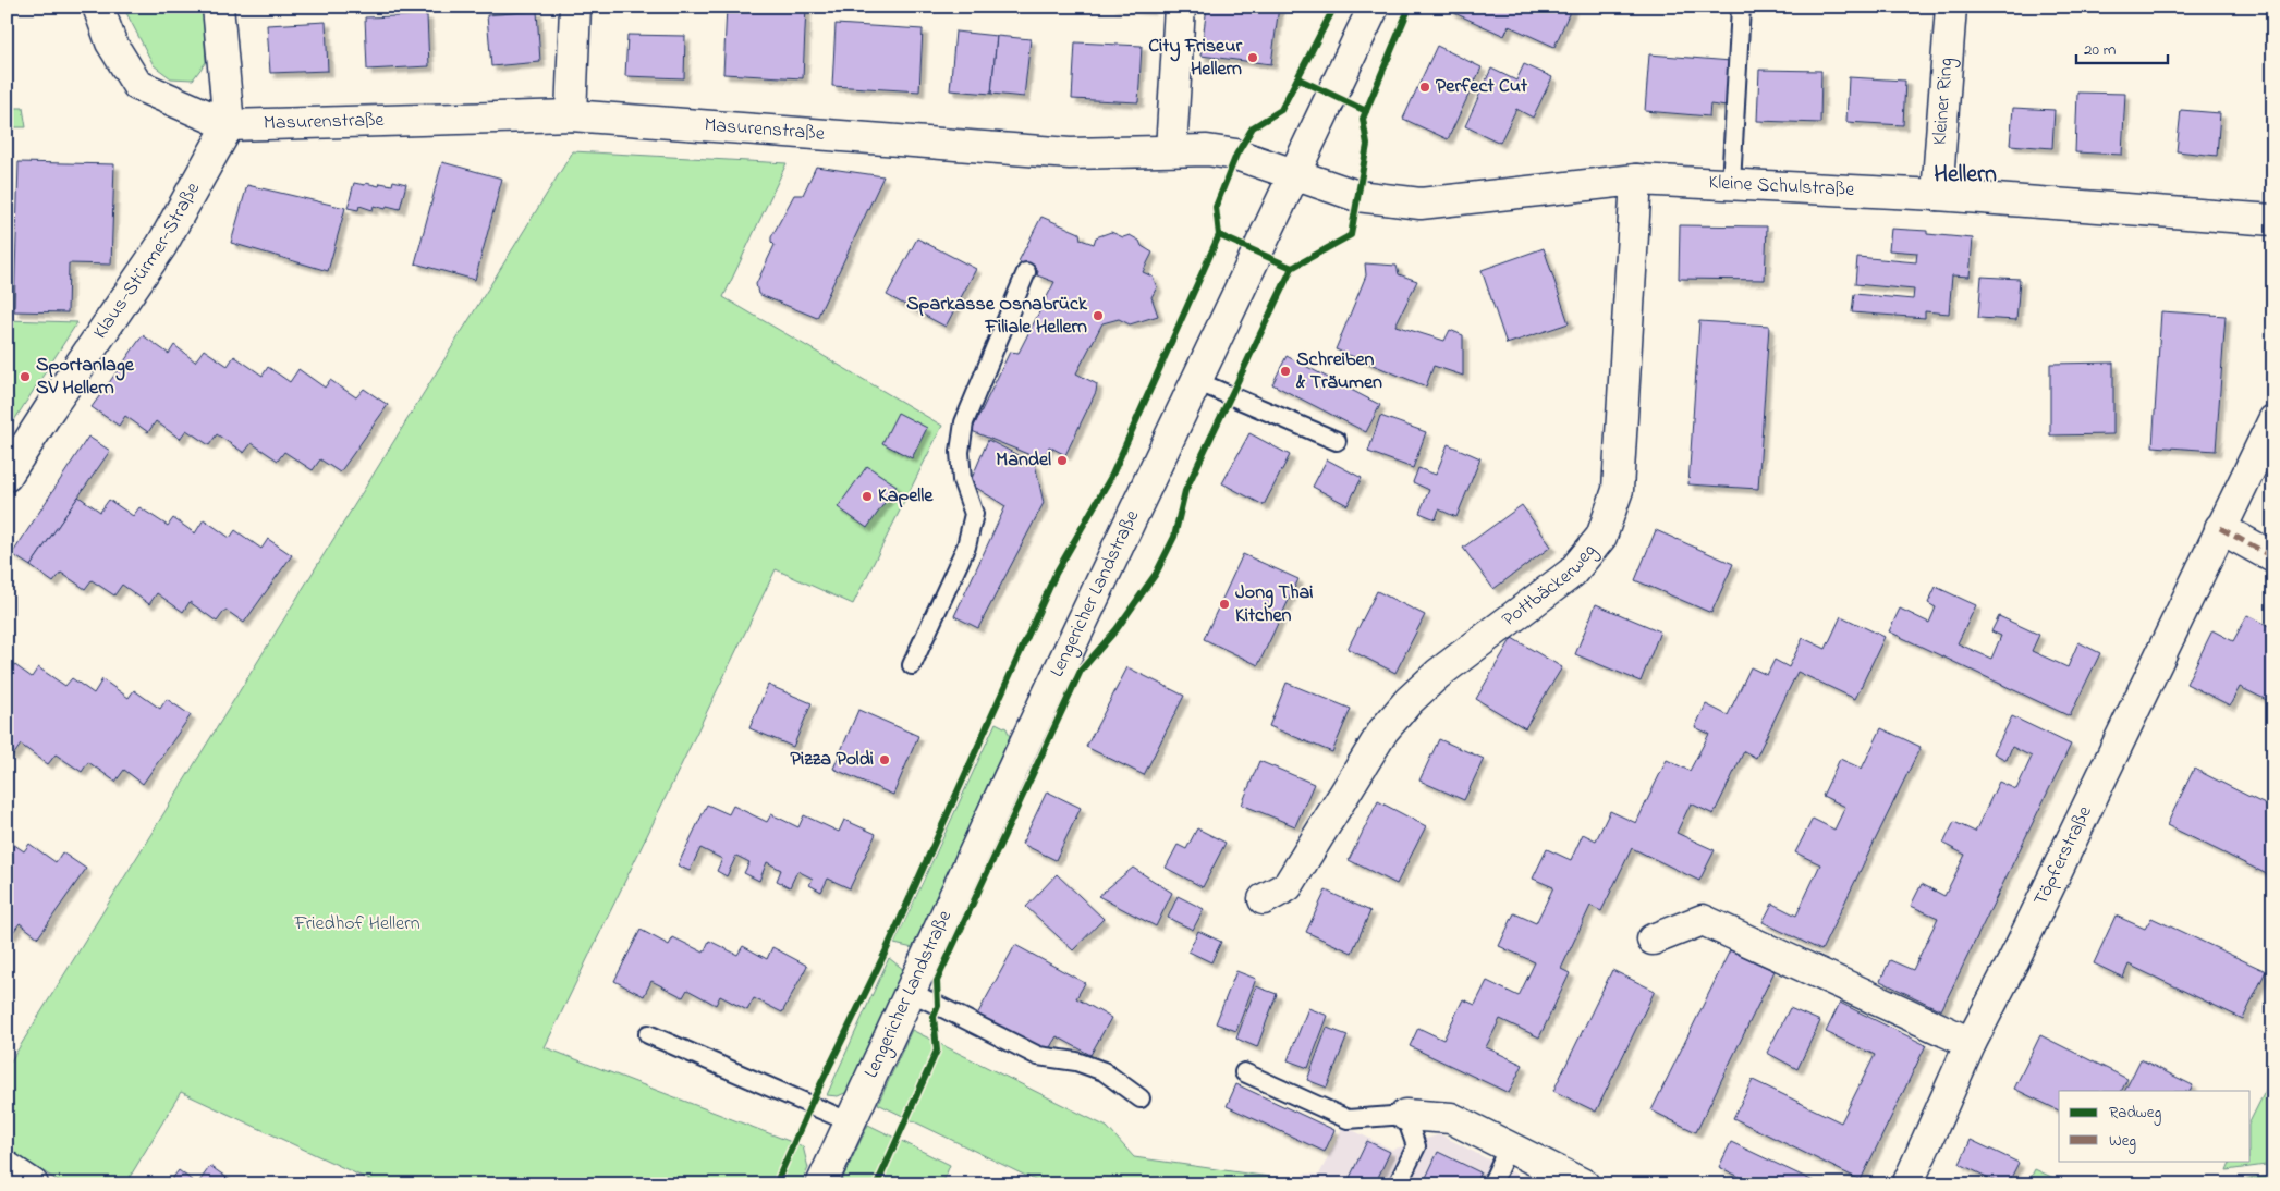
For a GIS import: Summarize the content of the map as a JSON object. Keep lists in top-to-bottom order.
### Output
{
  "streets": {
    "street": [
      "Kleiner Ring",
      "Masurenstraße",
      "Kleine Schulstraße",
      "Klaus-Stürmer-Straße",
      "Pottbäckerweg",
      "Lengericher Landstraße",
      "Töpferstraße"
    ]
  },
  "crossings": [
    ["Kleiner Ring", "Kleine Schulstraße"],
    ["Masurenstraße", "Kleine Schulstraße"],
    ["Masurenstraße", "Klaus-Stürmer-Straße"],
    ["Masurenstraße", "Lengericher Landstraße"],
    ["Kleine Schulstraße", "Pottbäckerweg"],
    ["Kleine Schulstraße", "Lengericher Landstraße"]
  ],
  "districts": ["Hellern"],
  "parks": ["Friedhof Hellern"],
  "places": [
    "City Friseur Hellern",
    "Perfect Cut",
    "Sparkasse Osnabrück Filiale Hellern",
    "Schreiben & Träumen",
    "Sportanlage SV Hellern",
    "Mandel",
    "Kapelle",
    "Jong Thai Kitchen",
    "Pizza Poldi"
  ],
  "legend": ["Radweg", "Weg"],
  "scale_bar": "20 m"
}
